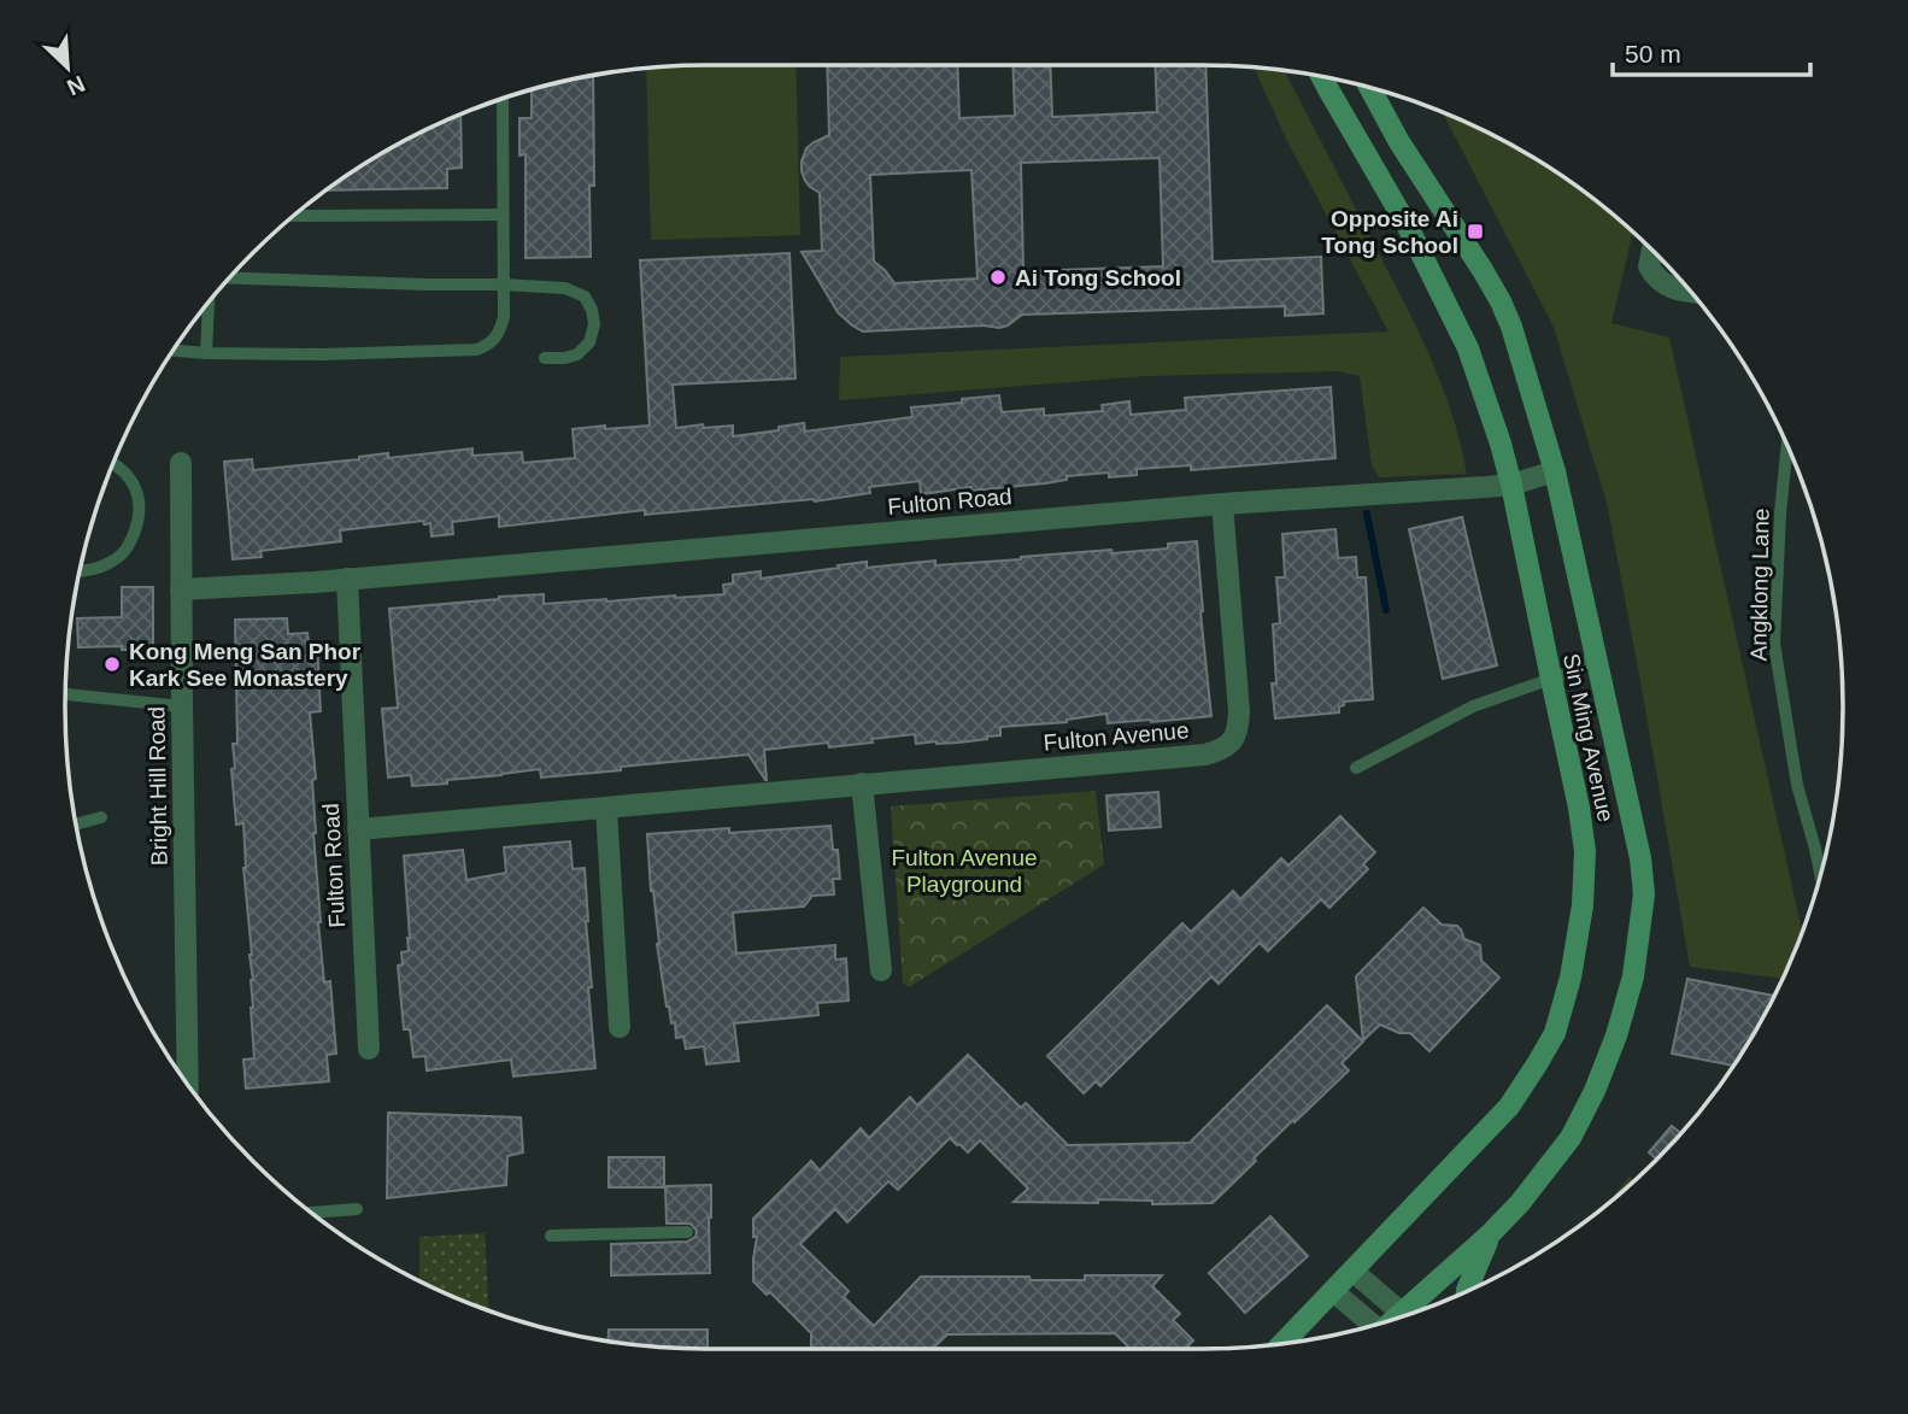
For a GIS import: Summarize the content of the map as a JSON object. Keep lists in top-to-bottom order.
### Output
{
  "streets": {
    "main road": ["Sin Ming Avenue"],
    "street": ["Fulton Road", "Fulton Avenue", "Bright Hill Road"],
    "lane": ["Angklong Lane"]
  },
  "crossings": [
    ["Fulton Road", "Fulton Avenue"],
    ["Fulton Road", "Sin Ming Avenue"],
    ["Fulton Road", "Bright Hill Road"]
  ],
  "parks": ["Fulton Avenue Playground"],
  "places": {
    "transit": ["Opposite Ai Tong School"],
    "other": ["Ai Tong School", "Kong Meng San Phor Kark See Monastery"]
  },
  "scale_bar": "50 m",
  "north": "bottom right"
}
